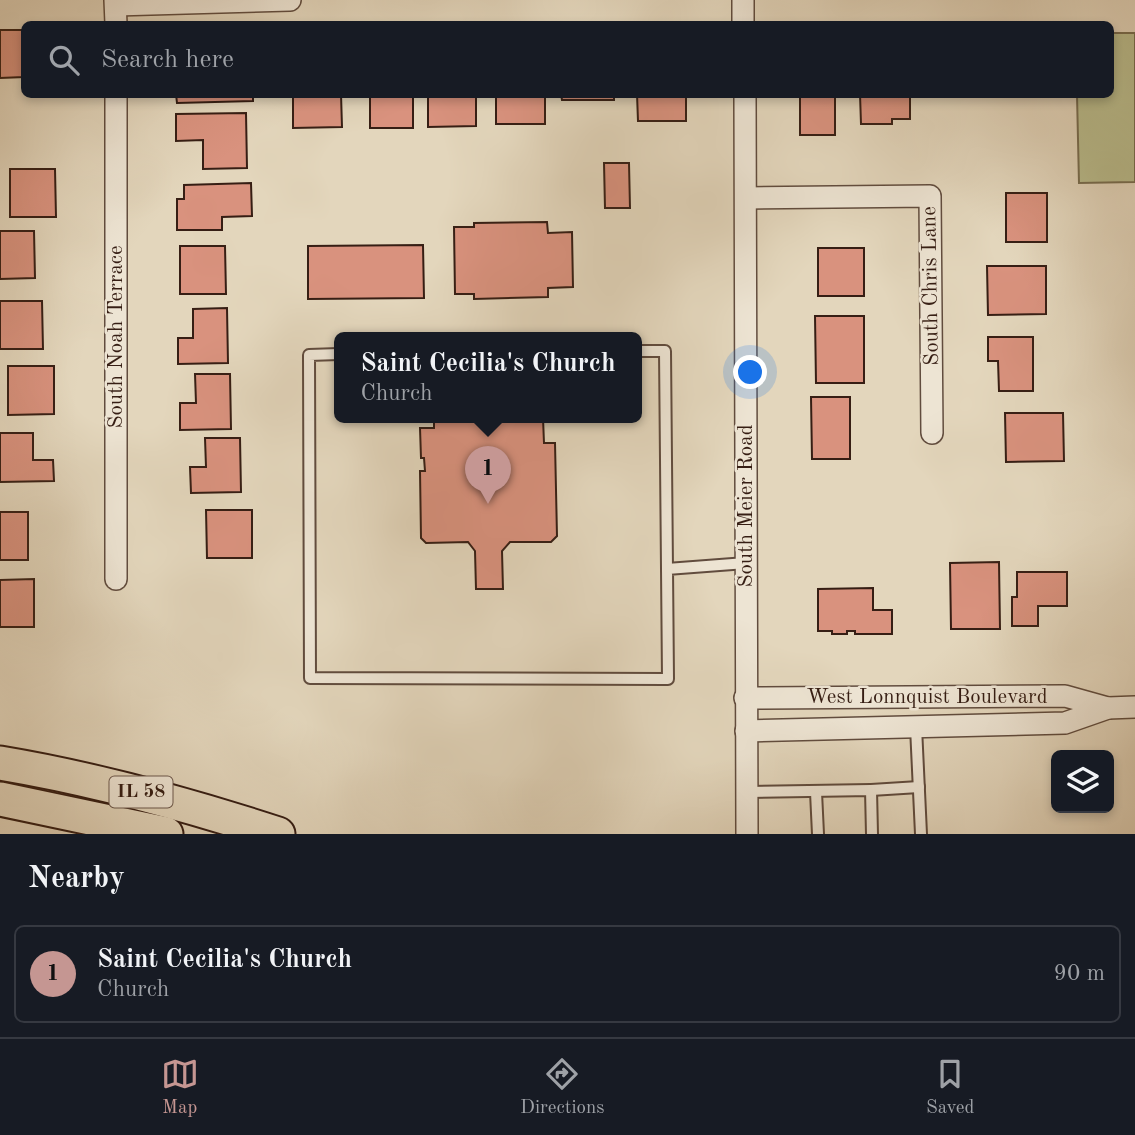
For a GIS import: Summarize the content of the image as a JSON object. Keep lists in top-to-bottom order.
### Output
{
  "streets": {
    "main road": ["IL 58"],
    "street": [
      "South Chris Lane",
      "South Noah Terrace",
      "South Meier Road",
      "West Lonnquist Boulevard"
    ]
  },
  "crossings": [
    ["South Chris Lane", "South Meier Road"],
    ["South Meier Road", "West Lonnquist Boulevard"]
  ],
  "page": {
    "search": "Search here",
    "popup": ["Saint Cecilia's Church", "Church"],
    "pins": "1",
    "heading": "Nearby",
    "list": [
      {
        "mark": "1",
        "name": "Saint Cecilia's Church",
        "note": "Church",
        "value": "90 m"
      }
    ],
    "nav": ["Map", "Directions", "Saved"]
  }
}
